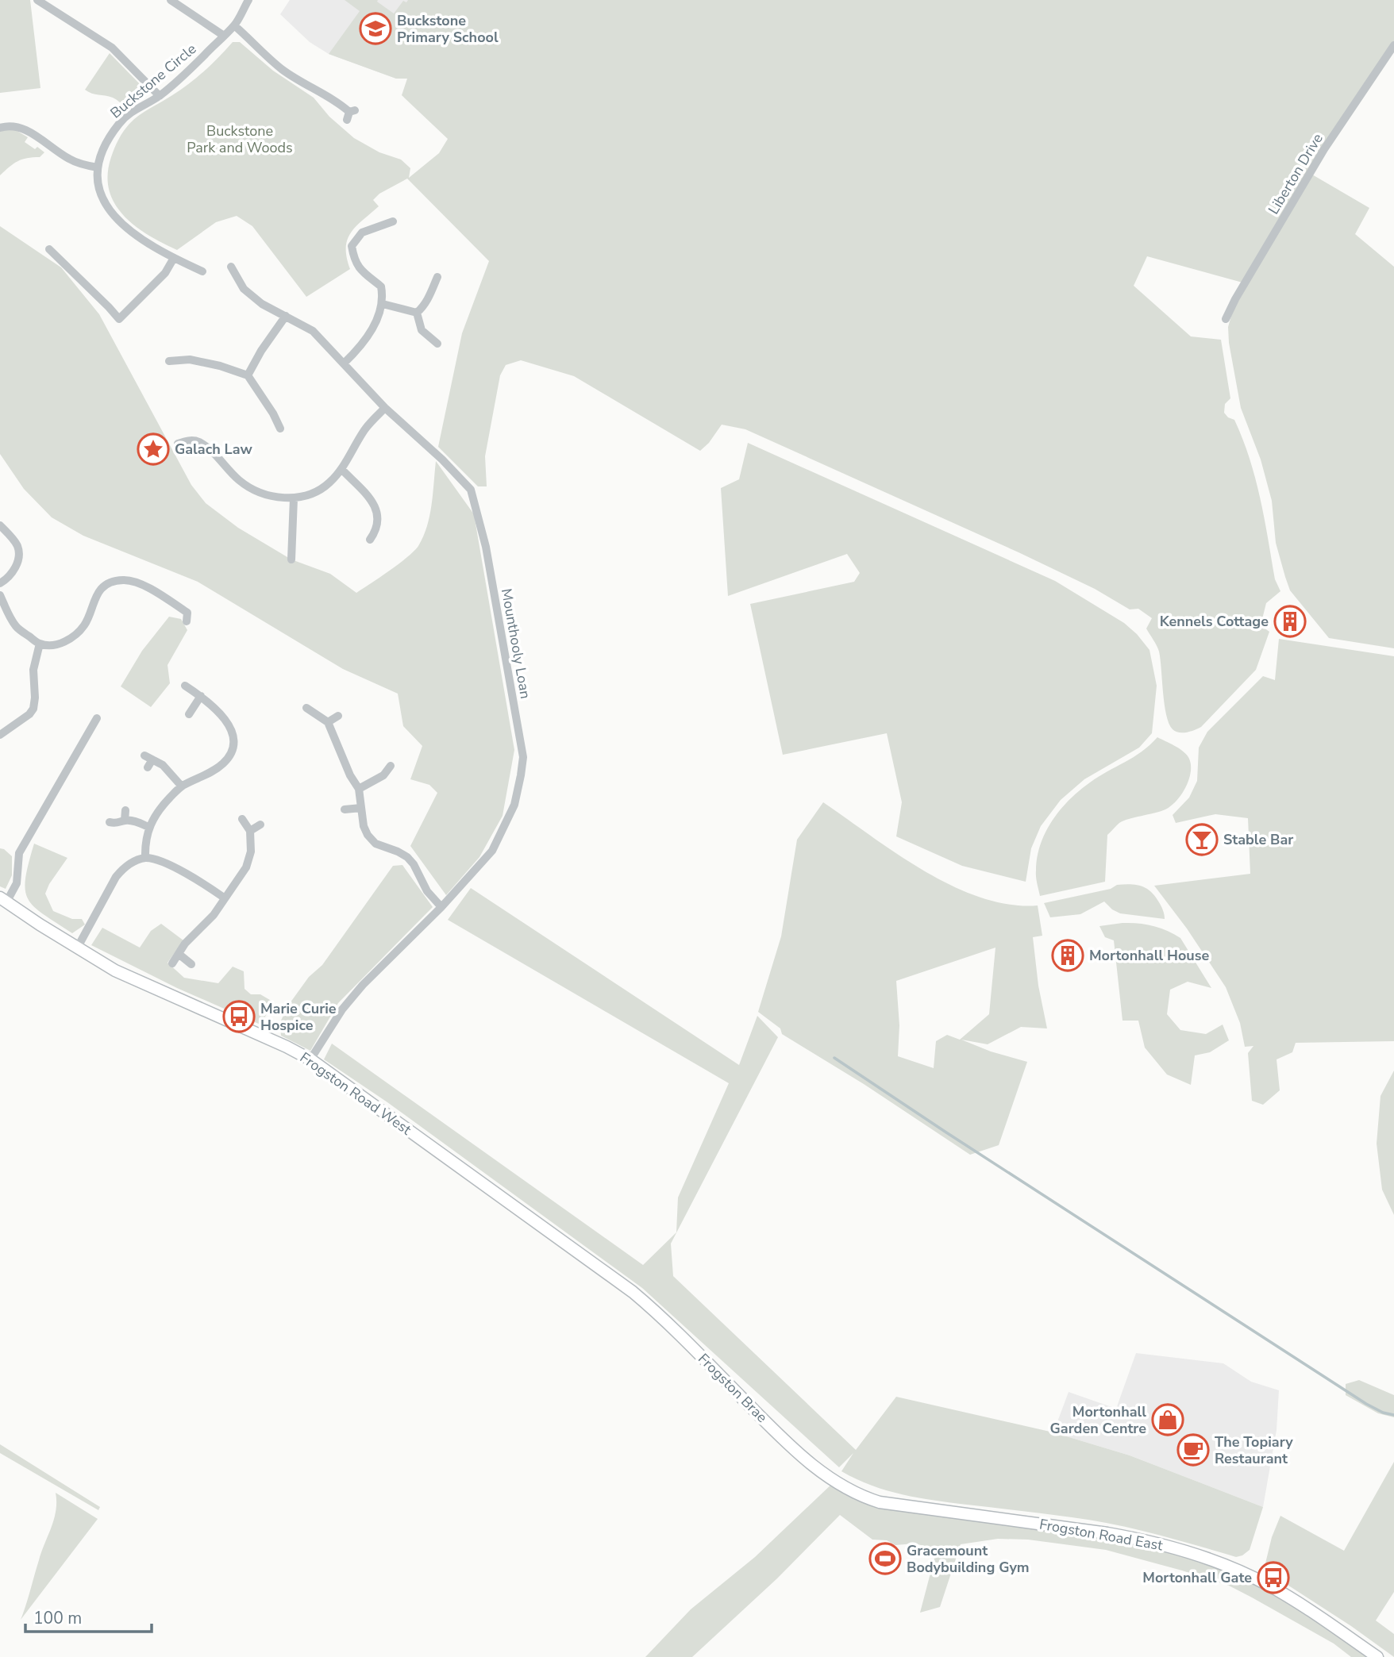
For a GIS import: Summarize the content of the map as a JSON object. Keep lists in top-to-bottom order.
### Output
{
  "streets": {
    "main road": ["Frogston Road West", "Frogston Brae", "Frogston Road East"],
    "street": ["Buckstone Circle", "Liberton Drive", "Mounthooly Loan"]
  },
  "crossings": [
    ["Mounthooly Loan", "Frogston Road West"],
    ["Frogston Road West", "Frogston Brae"],
    ["Frogston Brae", "Frogston Road East"]
  ],
  "parks": ["Buckstone Park and Woods"],
  "places": {
    "school or university": ["Buckstone Primary School"],
    "place": ["Galach Law"],
    "building": ["Kennels Cottage", "Mortonhall House"],
    "bar": ["Stable Bar"],
    "bus stop": ["Marie Curie Hospice", "Mortonhall Gate"],
    "shop": ["Mortonhall Garden Centre"],
    "cafe": ["The Topiary Restaurant"],
    "sports": ["Gracemount Bodybuilding Gym"]
  },
  "scale_bar": "100 m"
}
